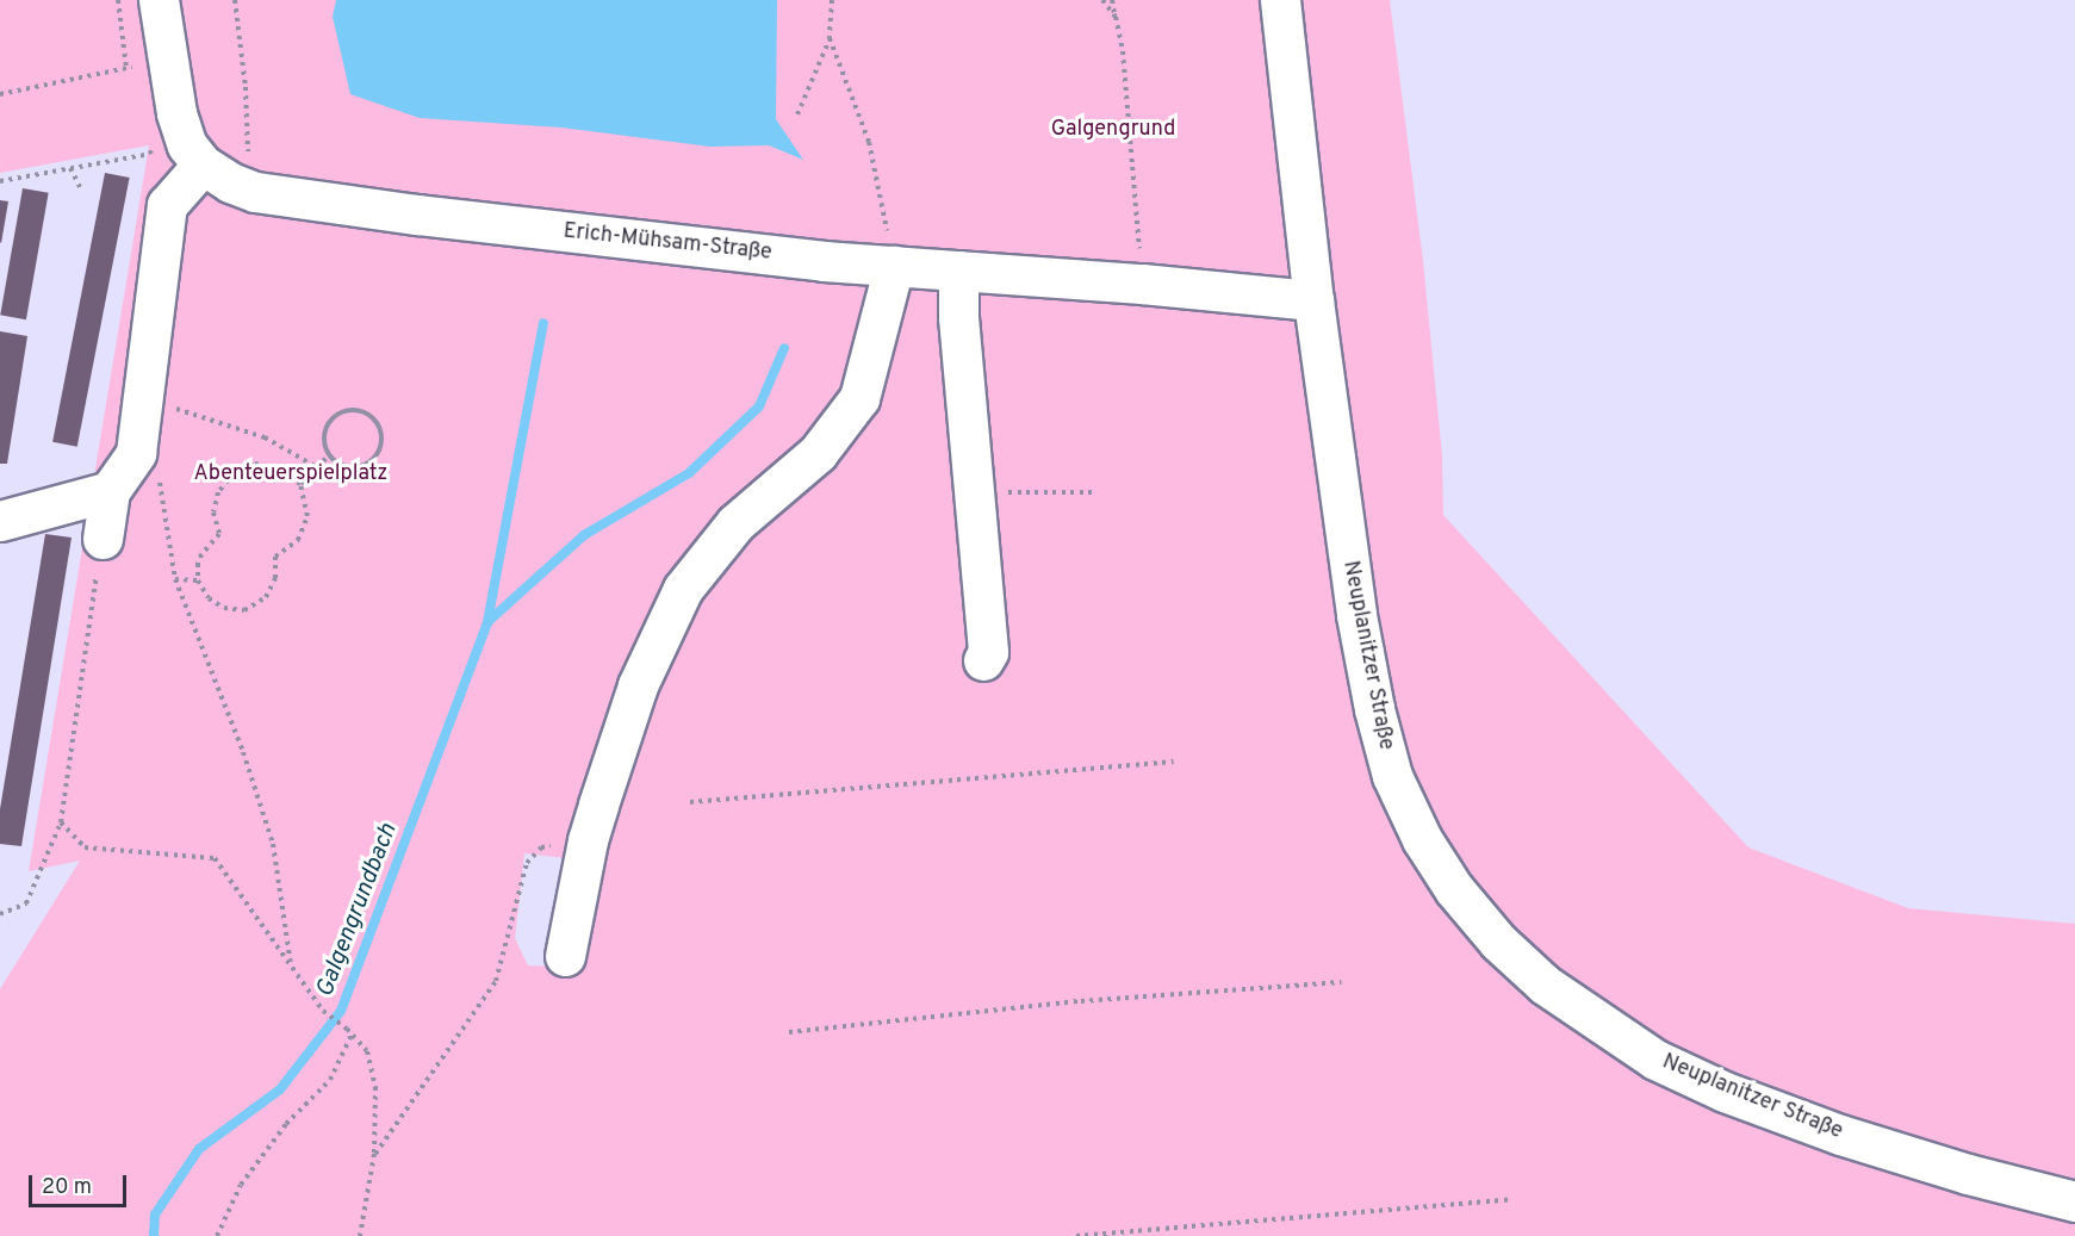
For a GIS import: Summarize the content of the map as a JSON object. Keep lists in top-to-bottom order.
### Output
{
  "streets": {
    "main road": ["Erich-Mühsam-Straße", "Neuplanitzer Straße"]
  },
  "crossings": [
    ["Erich-Mühsam-Straße", "Neuplanitzer Straße"]
  ],
  "water": ["Galgengrundbach"],
  "parks": ["Galgengrund", "Abenteuerspielplatz"],
  "scale_bar": "20 m"
}
